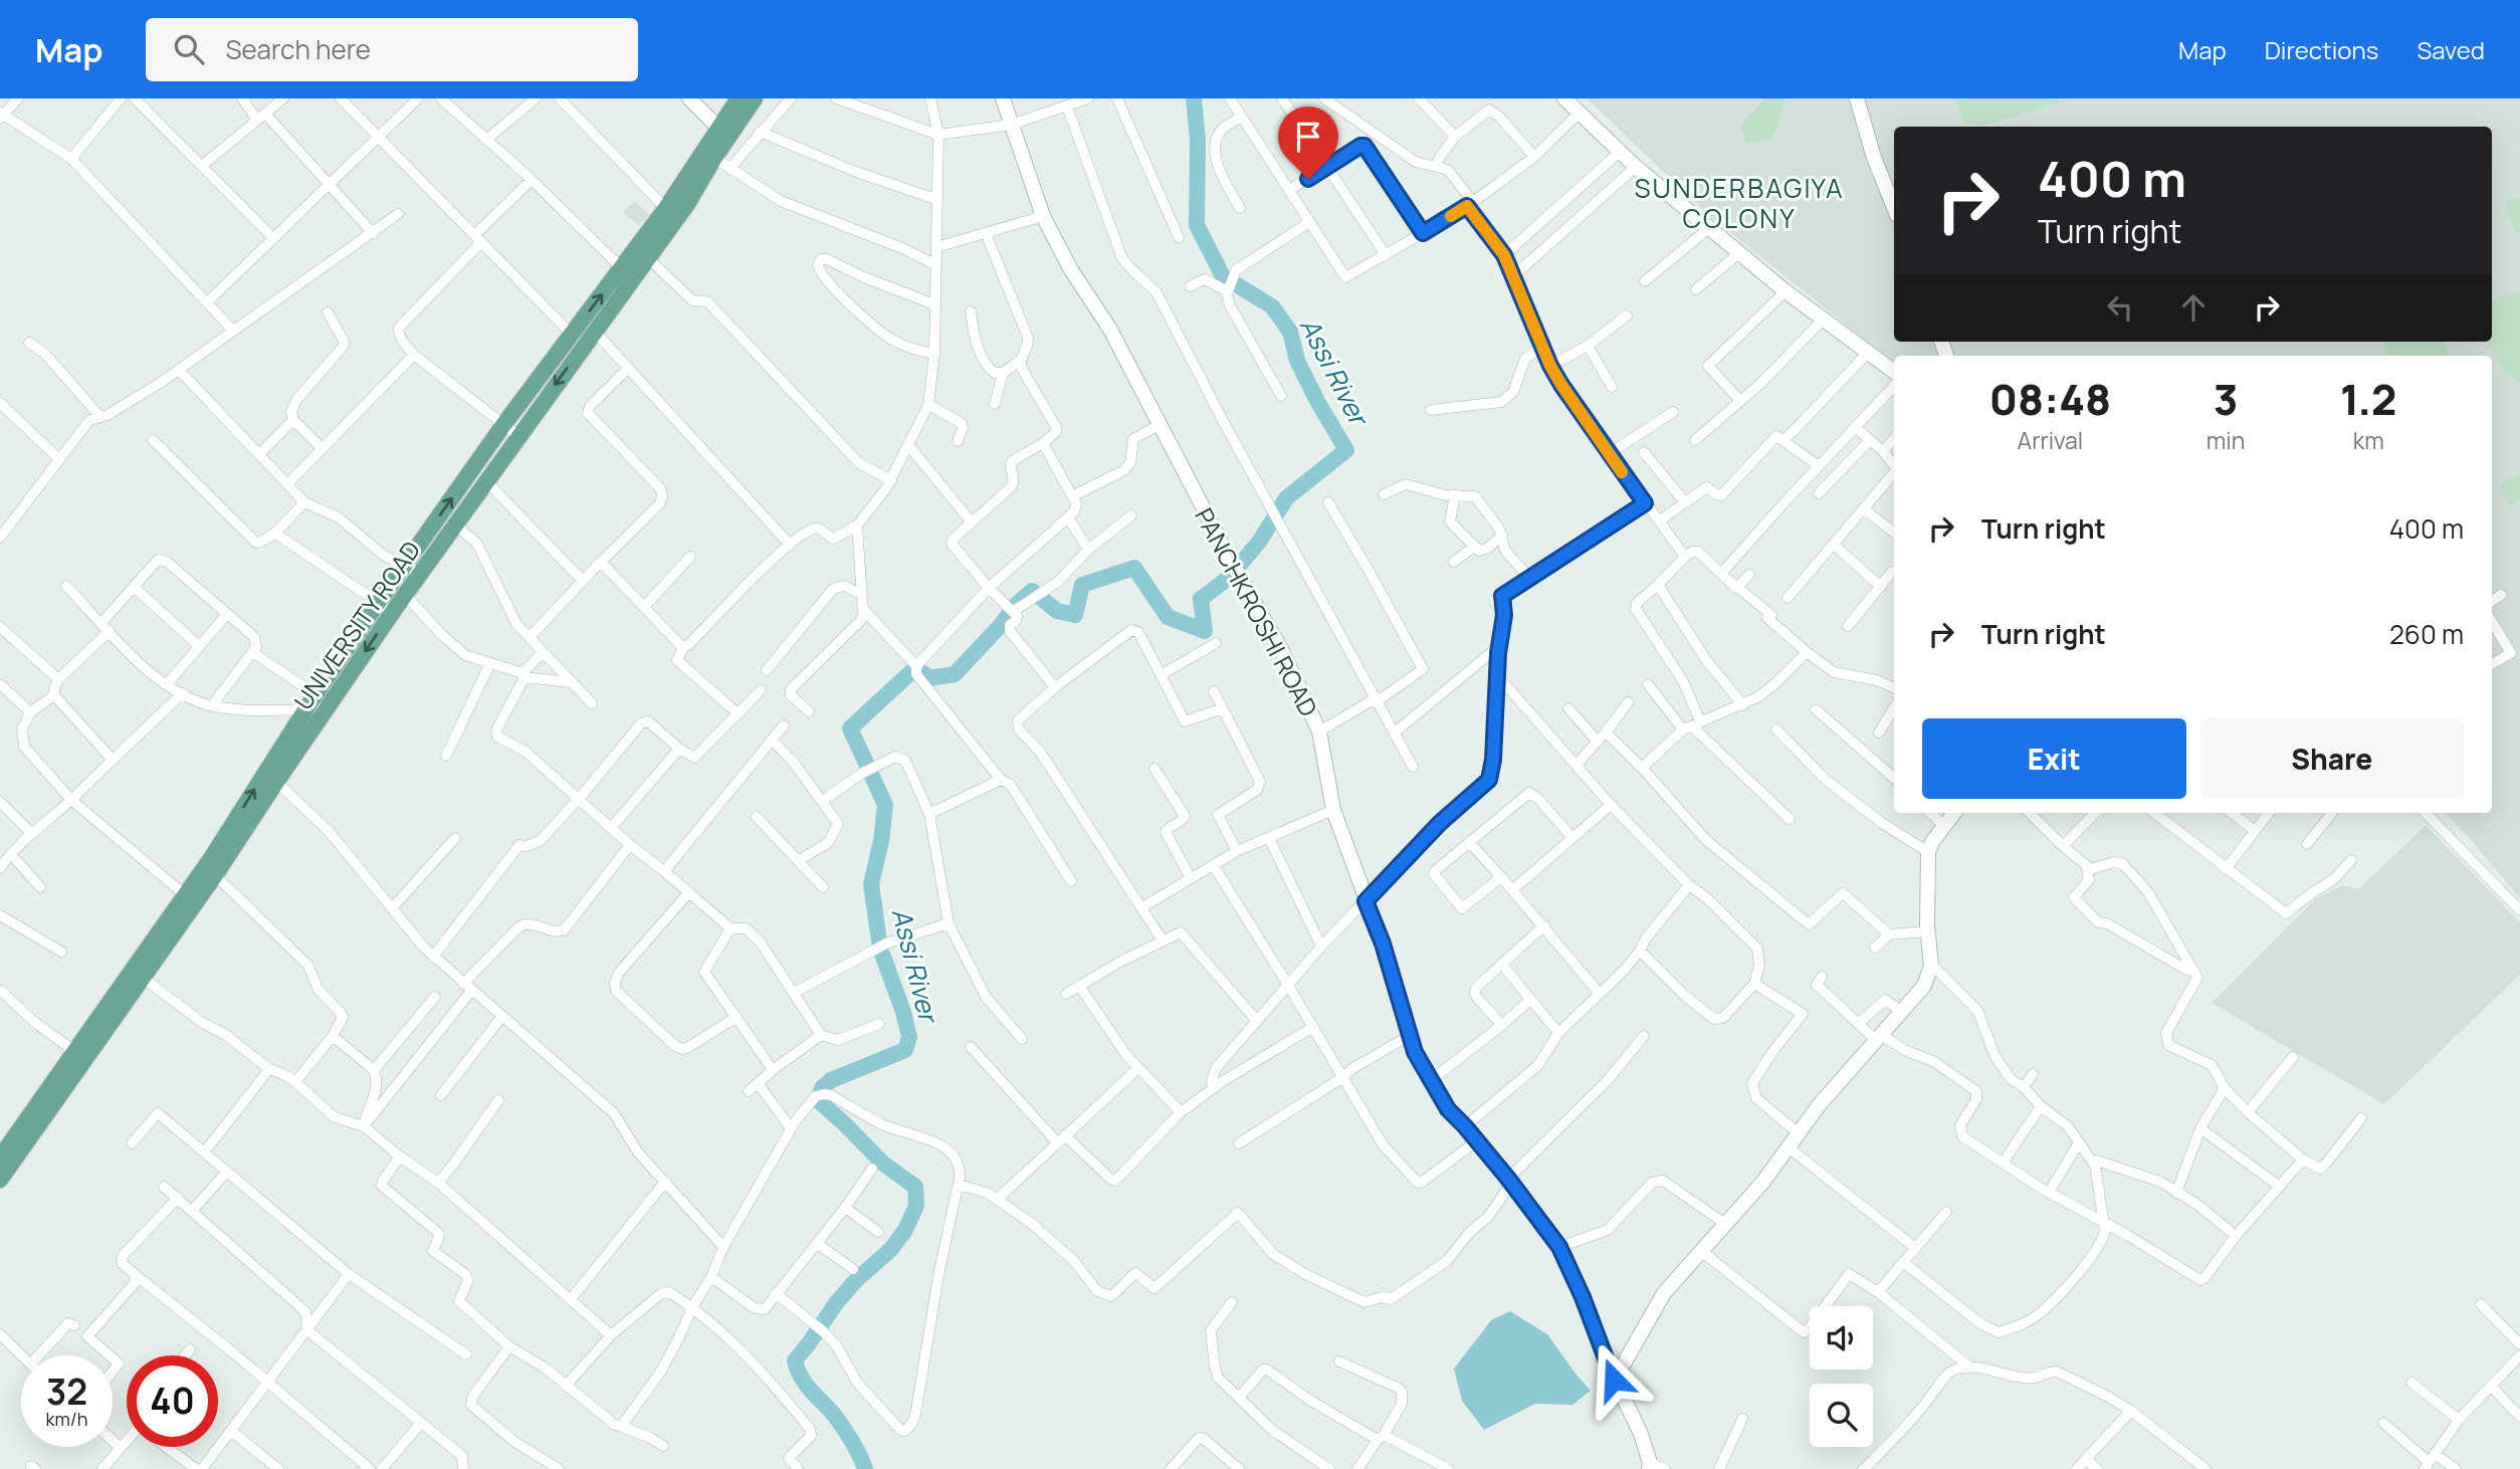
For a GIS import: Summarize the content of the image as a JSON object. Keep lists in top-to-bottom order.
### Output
{
  "streets": {
    "main road": ["UNIVERSITY ROAD"],
    "street": ["PANCHKROSHI ROAD"]
  },
  "districts": ["SUNDERBAGIYA COLONY"],
  "water": ["Assi River"],
  "page": {
    "header": "Map",
    "search": "Search here",
    "nav": ["Map", "Directions", "Saved"],
    "turn": ["400 m", "Turn right"],
    "eta": [
      "08:48",
      "Arrival",
      "3",
      "min",
      "1.2",
      "km"
    ],
    "list": [
      {
        "name": "Turn right",
        "value": "400 m"
      },
      {
        "name": "Turn right",
        "value": "260 m"
      }
    ],
    "buttons": ["Exit", "Share"],
    "speed": "32 km/h",
    "limit": "40"
  }
}
